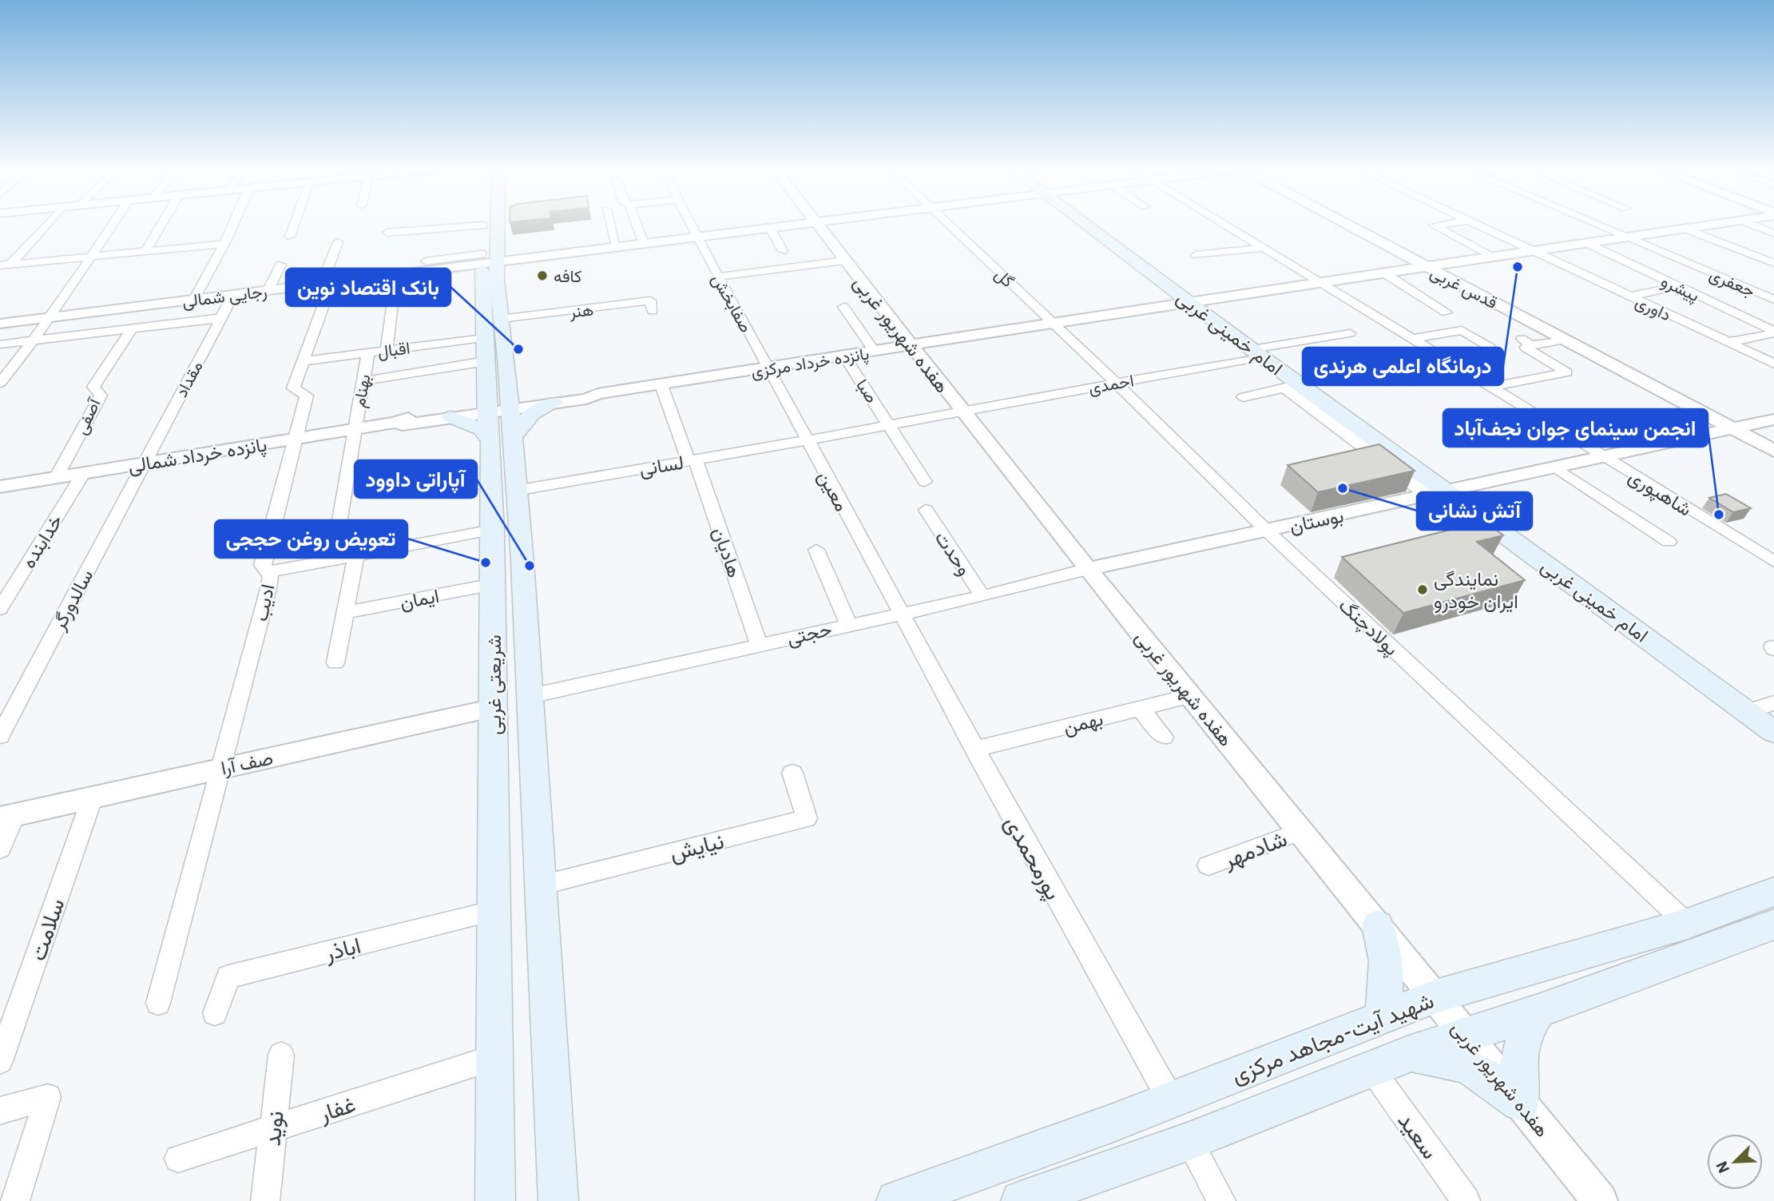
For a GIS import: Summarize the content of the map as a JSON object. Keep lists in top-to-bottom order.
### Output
{
  "streets": {
    "main road": ["امام خمینی غربی", "شریعتی غربی", "شهید آیت-مجاهد مرکزی"],
    "street": [
      "گل",
      "جعفری",
      "قدس غربی",
      "پیشرو",
      "رجایی شمالی",
      "صفابخش",
      "داوری",
      "هنر",
      "هفده شهریور غربی",
      "اقبال",
      "پانزده خرداد مرکزی",
      "مقداد",
      "احمدی",
      "بهنام",
      "صبا",
      "آصفی",
      "پانزده خرداد شمالی",
      "لسانی",
      "معین",
      "شاهپوری",
      "بوستان",
      "خدابنده",
      "هادیان",
      "وحدت",
      "ایمان",
      "سالدورگر",
      "ادیب",
      "پولادچنگ",
      "حجتی",
      "بهمن",
      "صف آرا",
      "نیایش",
      "شادمهر",
      "پورمحمدی",
      "سلامت",
      "اباذر",
      "غفار",
      "نوید",
      "سعید"
    ]
  },
  "crossings": [
    ["گل", "پانزده خرداد مرکزی"],
    ["گل", "پولادچنگ"],
    ["قدس غربی", "بوستان"],
    ["رجایی شمالی", "مقداد"],
    ["رجایی شمالی", "شریعتی غربی"],
    ["صفابخش", "پانزده خرداد مرکزی"],
    ["صفابخش", "معین"],
    ["هنر", "اقبال"],
    ["هنر", "شریعتی غربی"],
    ["امام خمینی غربی", "پانزده خرداد مرکزی"],
    ["امام خمینی غربی", "احمدی"],
    ["امام خمینی غربی", "بوستان"],
    ["هفده شهریور غربی", "پانزده خرداد مرکزی"],
    ["هفده شهریور غربی", "احمدی"],
    ["هفده شهریور غربی", "بوستان"],
    ["هفده شهریور غربی", "حجتی"],
    ["هفده شهریور غربی", "بهمن"],
    ["هفده شهریور غربی", "شادمهر"],
    ["هفده شهریور غربی", "شهید آیت-مجاهد مرکزی"],
    ["اقبال", "بهنام"],
    ["اقبال", "ادیب"],
    ["اقبال", "شریعتی غربی"],
    ["پانزده خرداد مرکزی", "صبا"],
    ["پانزده خرداد مرکزی", "پانزده خرداد شمالی"],
    ["پانزده خرداد مرکزی", "معین"],
    ["پانزده خرداد مرکزی", "هادیان"],
    ["پانزده خرداد مرکزی", "پولادچنگ"],
    ["پانزده خرداد مرکزی", "شریعتی غربی"],
    ["مقداد", "پانزده خرداد شمالی"],
    ["مقداد", "سالدورگر"],
    ["احمدی", "صبا"],
    ["احمدی", "لسانی"],
    ["احمدی", "پولادچنگ"],
    ["بهنام", "پانزده خرداد شمالی"],
    ["صبا", "لسانی"],
    ["آصفی", "پانزده خرداد شمالی"],
    ["پانزده خرداد شمالی", "خدابنده"],
    ["پانزده خرداد شمالی", "سالدورگر"],
    ["پانزده خرداد شمالی", "ادیب"],
    ["پانزده خرداد شمالی", "شریعتی غربی"],
    ["لسانی", "معین"],
    ["لسانی", "هادیان"],
    ["لسانی", "شریعتی غربی"],
    ["معین", "حجتی"],
    ["معین", "پورمحمدی"],
    ["شاهپوری", "بوستان"],
    ["بوستان", "پولادچنگ"],
    ["بوستان", "حجتی"],
    ["هادیان", "حجتی"],
    ["وحدت", "حجتی"],
    ["ایمان", "شریعتی غربی"],
    ["ادیب", "صف آرا"],
    ["پولادچنگ", "شهید آیت-مجاهد مرکزی"],
    ["حجتی", "شریعتی غربی"],
    ["حجتی", "پورمحمدی"],
    ["شریعتی غربی", "صف آرا"],
    ["شریعتی غربی", "نیایش"],
    ["شریعتی غربی", "اباذر"],
    ["شریعتی غربی", "غفار"],
    ["بهمن", "پورمحمدی"],
    ["صف آرا", "سلامت"],
    ["پورمحمدی", "شهید آیت-مجاهد مرکزی"],
    ["غفار", "نوید"]
  ],
  "places": [
    "درمانگاه اعلمی هرندی",
    "کافه",
    "بانک اقتصاد نوین",
    "آتش نشانی",
    "انجمن سینمای جوان نجف‌آباد",
    "تعویض روغن حججی",
    "آپاراتی داوود",
    "نمایندگی ایران خودرو"
  ],
  "north": "bottom left"
}
